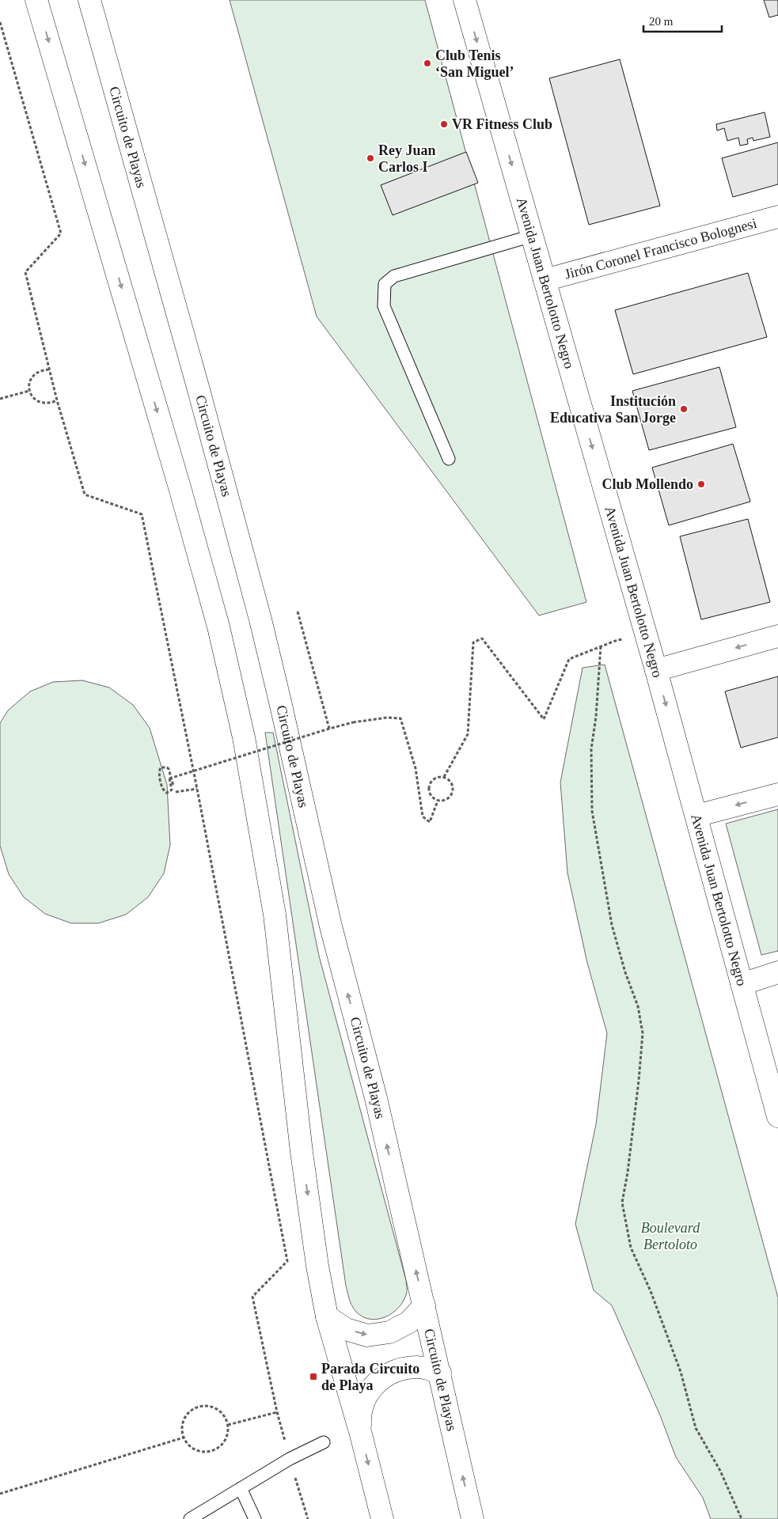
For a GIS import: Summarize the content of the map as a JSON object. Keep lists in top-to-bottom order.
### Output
{
  "streets": {
    "main road": ["Circuito de Playas", "Jirón Coronel Francisco Bolognesi", "Avenida Juan Bertolotto Negro"]
  },
  "crossings": [
    ["Jirón Coronel Francisco Bolognesi", "Avenida Juan Bertolotto Negro"]
  ],
  "one_way": ["Avenida Juan Bertolotto Negro"],
  "parks": ["Boulevard Bertoloto"],
  "places": {
    "other": [
      "Club Tenis ‘San Miguel’",
      "VR Fitness Club",
      "Rey Juan Carlos I",
      "Institución Educativa San Jorge",
      "Club Mollendo"
    ],
    "transit": ["Parada Circuito de Playa"]
  },
  "scale_bar": "20 m"
}
